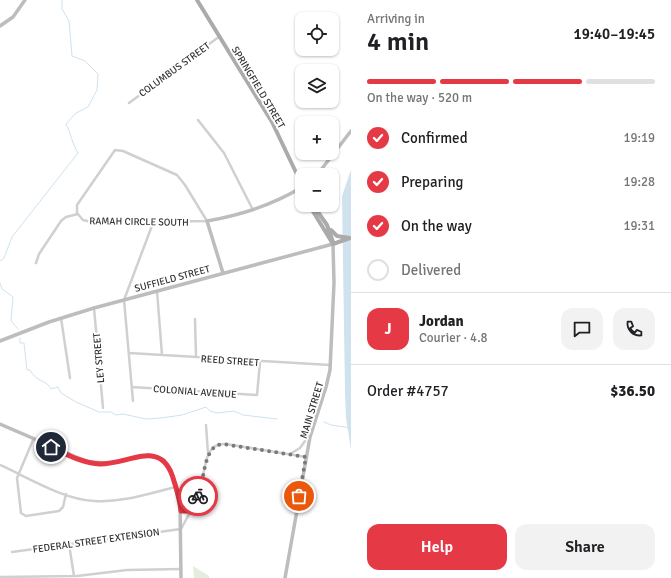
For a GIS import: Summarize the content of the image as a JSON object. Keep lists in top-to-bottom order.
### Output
{
  "streets": {
    "main road": ["SPRINGFIELD STREET", "SUFFIELD STREET", "MAIN STREET"],
    "street": [
      "COLUMBUS STREET",
      "RAMAH CIRCLE SOUTH",
      "LEY STREET",
      "REED STREET",
      "COLONIAL AVENUE",
      "FEDERAL STREET EXTENSION"
    ]
  },
  "crossings": [
    ["COLUMBUS STREET", "SPRINGFIELD STREET"],
    ["SUFFIELD STREET", "LEY STREET"],
    ["SUFFIELD STREET", "MAIN STREET"],
    ["REED STREET", "COLONIAL AVENUE"],
    ["REED STREET", "MAIN STREET"]
  ],
  "page": {
    "heading": ["4 min", "Arriving in", "19:40–19:45"],
    "panel": [
      "Jordan",
      "Courier · 4.8",
      "Order #4757",
      "$36.50"
    ],
    "map_buttons": ["+", "−"],
    "bar": "On the way · 520 m",
    "list": [
      ["Confirmed", "19:19"],
      ["Preparing", "19:28"],
      ["On the way", "19:31"],
      "Delivered"
    ],
    "round": "J",
    "buttons": ["Help", "Share"]
  }
}
